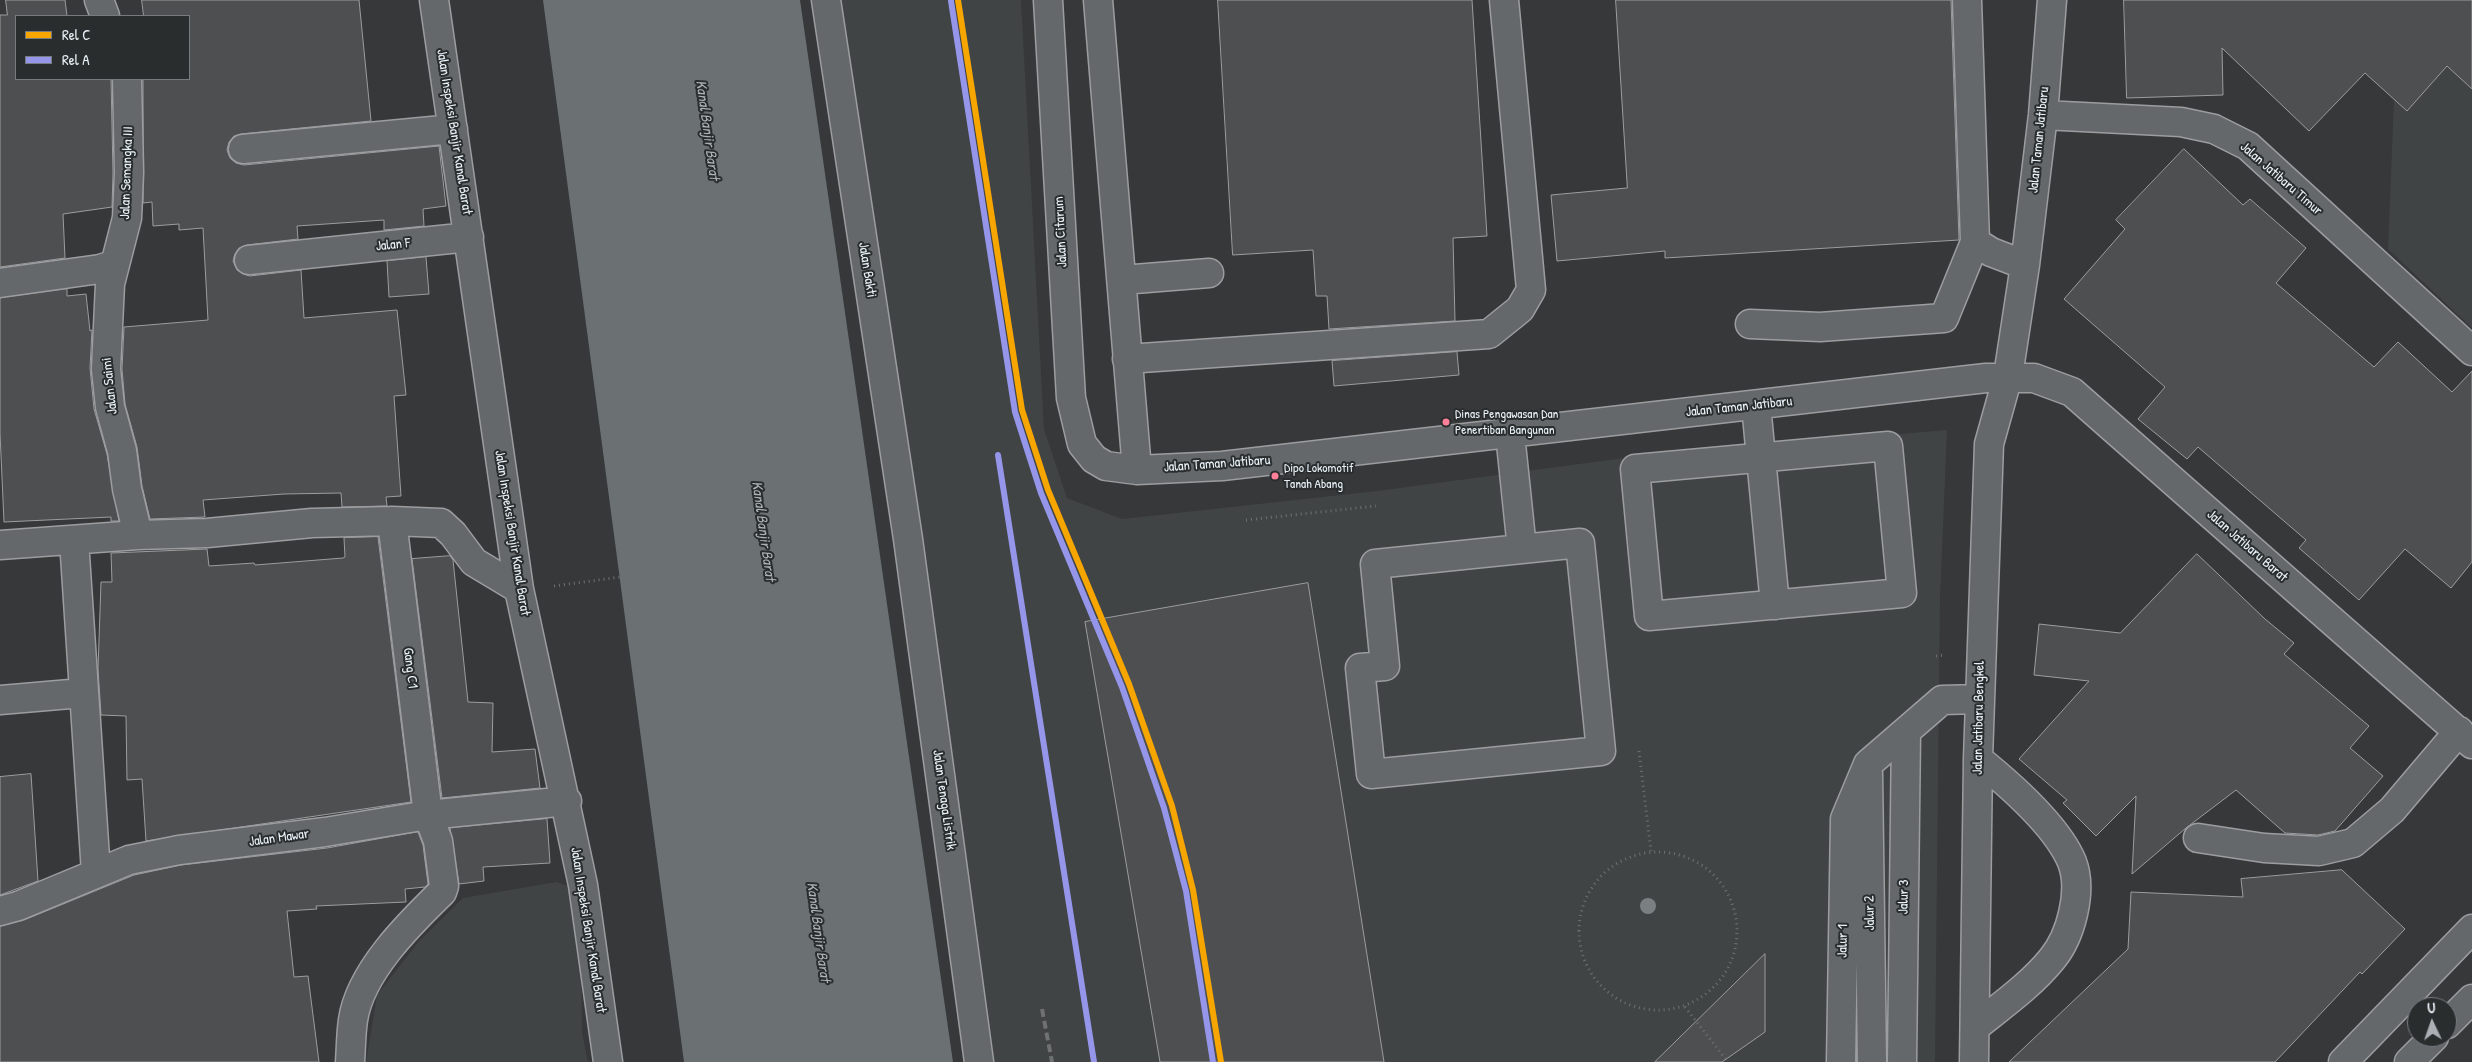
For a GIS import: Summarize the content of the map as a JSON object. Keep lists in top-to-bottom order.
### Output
{
  "streets": {
    "street": [
      "Jalan Inspeksi Banjir Kanal Barat",
      "Jalan Taman Jatibaru",
      "Jalan Semangka III",
      "Jalan Jatibaru Timur",
      "Jalan Citarum",
      "Jalan F",
      "Jalan Bakti",
      "Jalan Saimi",
      "Jalan Jatibaru Barat",
      "Gang C1",
      "Jalan Jatibaru Bengkel",
      "Jalan Tenaga Listrik",
      "Jalan Mawar",
      "Jalur 3",
      "Jalur 2",
      "Jalur 1"
    ]
  },
  "crossings": [
    ["Jalan Inspeksi Banjir Kanal Barat", "Jalan F"],
    ["Jalan Inspeksi Banjir Kanal Barat", "Jalan Mawar"],
    ["Jalan Taman Jatibaru", "Jalan Jatibaru Timur"],
    ["Jalan Taman Jatibaru", "Jalan Citarum"],
    ["Jalan Taman Jatibaru", "Jalan Jatibaru Barat"],
    ["Jalan Taman Jatibaru", "Jalan Jatibaru Bengkel"],
    ["Jalan Semangka III", "Jalan Saimi"],
    ["Jalan Bakti", "Jalan Tenaga Listrik"],
    ["Jalan Jatibaru Barat", "Jalan Jatibaru Bengkel"],
    ["Gang C1", "Jalan Mawar"],
    ["Jalur 2", "Jalur 1"]
  ],
  "water": ["Kanal Banjir Barat"],
  "places": ["Dinas Pengawasan Dan Penertiban Bangunan", "Dipo Lokomotif Tanah Abang"],
  "lines": ["rail line C", "rail line A"],
  "legend": ["Rel C", "Rel A"],
  "north": "top"
}
